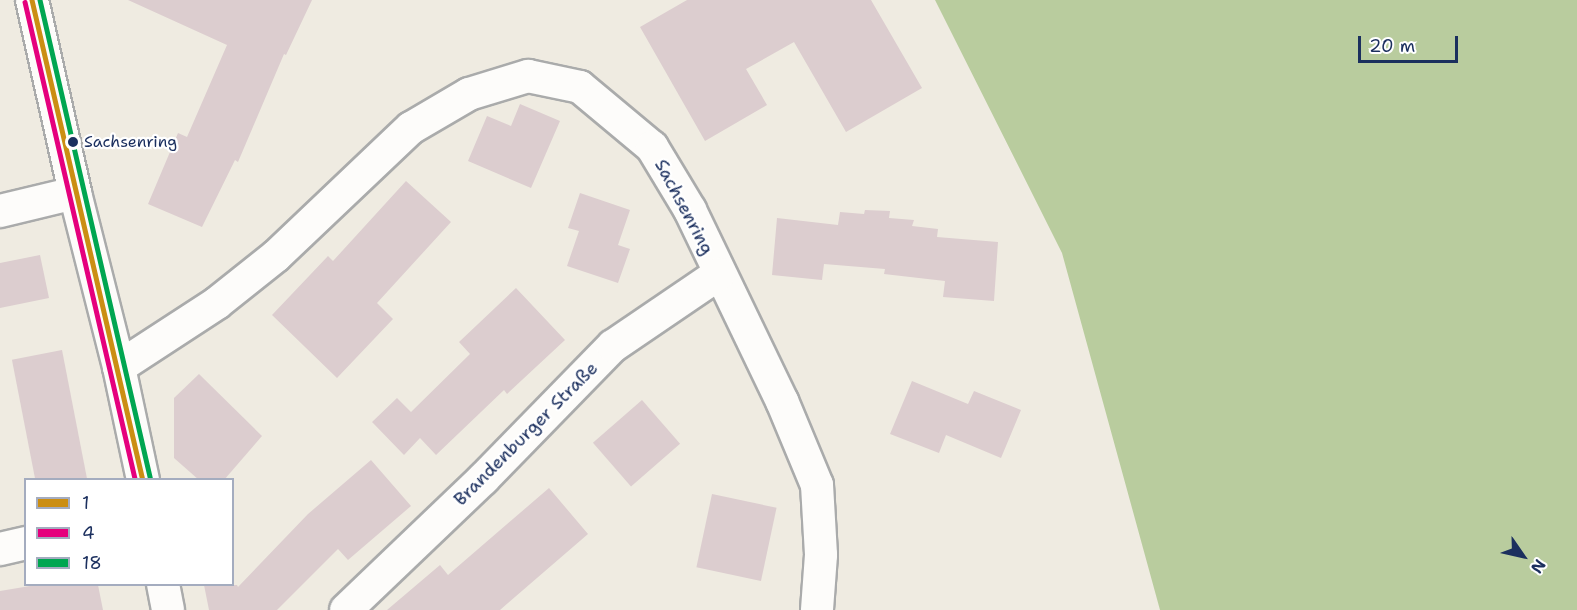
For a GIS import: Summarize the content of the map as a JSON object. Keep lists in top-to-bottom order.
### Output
{
  "streets": {
    "street": ["Sachsenring", "Brandenburger Straße"]
  },
  "crossings": [
    ["Sachsenring", "Brandenburger Straße"]
  ],
  "places": ["Sachsenring"],
  "lines": ["transit line 1", "transit line 18", "transit line 4"],
  "legend": ["1", "4", "18"],
  "scale_bar": "20 m",
  "north": "bottom right"
}
